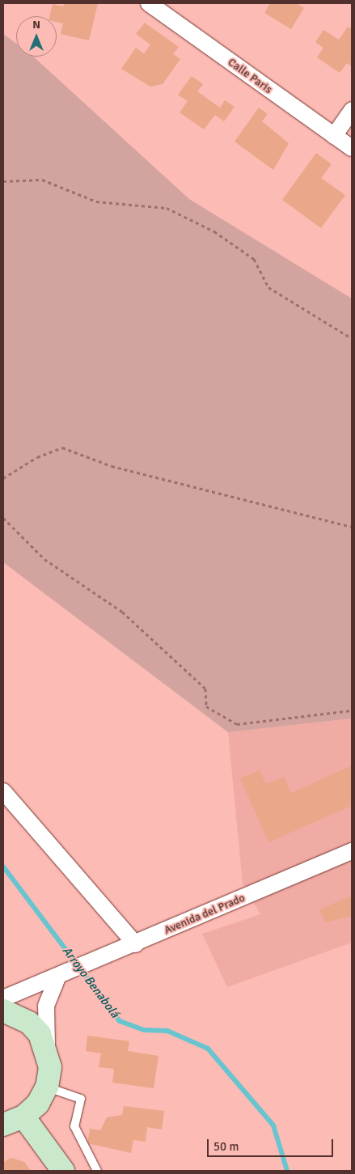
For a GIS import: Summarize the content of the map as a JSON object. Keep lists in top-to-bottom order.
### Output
{
  "streets": {
    "street": ["Calle Paris", "Avenida del Prado"]
  },
  "water": ["Arroyo Benabolá"],
  "scale_bar": "50 m",
  "north": "top"
}
